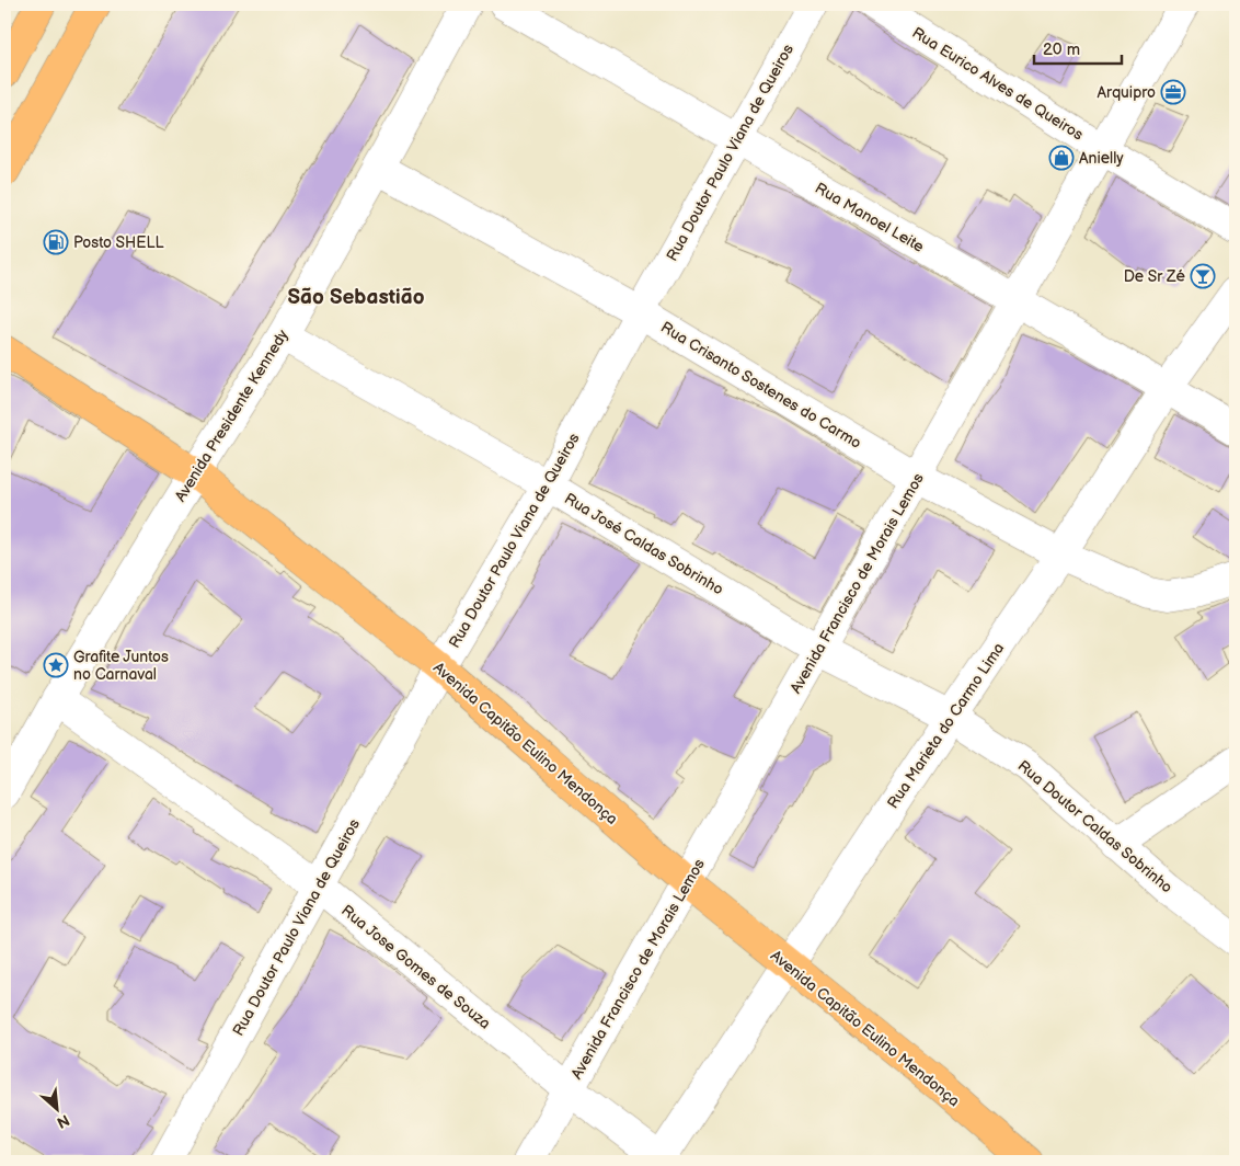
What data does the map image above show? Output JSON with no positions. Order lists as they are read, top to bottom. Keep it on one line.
{"streets":{"main road":["Avenida Capitão Eulino Mendonça"],"street":["Rua Eurico Alves de Queiros","Rua Doutor Paulo Viana de Queiros","Rua Manoel Leite","Rua Crisanto Sostenes do Carmo","Avenida Presidente Kennedy","Rua José Caldas Sobrinho","Avenida Francisco de Morais Lemos","Rua Marieta do Carmo Lima","Rua Doutor Caldas Sobrinho","Rua Jose Gomes de Souza"]},"crossings":[["Rua Eurico Alves de Queiros","Avenida Francisco de Morais Lemos"],["Rua Doutor Paulo Viana de Queiros","Rua Manoel Leite"],["Rua Doutor Paulo Viana de Queiros","Rua Crisanto Sostenes do Carmo"],["Rua Doutor Paulo Viana de Queiros","Rua José Caldas Sobrinho"],["Rua Doutor Paulo Viana de Queiros","Avenida Capitão Eulino Mendonça"],["Rua Doutor Paulo Viana de Queiros","Rua Jose Gomes de Souza"],["Rua Manoel Leite","Avenida Francisco de Morais Lemos"],["Rua Manoel Leite","Rua Marieta do Carmo Lima"],["Rua Crisanto Sostenes do Carmo","Avenida Presidente Kennedy"],["Rua Crisanto Sostenes do Carmo","Avenida Francisco de Morais Lemos"],["Rua Crisanto Sostenes do Carmo","Rua Marieta do Carmo Lima"],["Avenida Presidente Kennedy","Rua José Caldas Sobrinho"],["Avenida Presidente Kennedy","Avenida Capitão Eulino Mendonça"],["Avenida Presidente Kennedy","Rua Jose Gomes de Souza"],["Rua José Caldas Sobrinho","Avenida Francisco de Morais Lemos"],["Rua José Caldas Sobrinho","Rua Marieta do Carmo Lima"],["Rua José Caldas Sobrinho","Rua Doutor Caldas Sobrinho"],["Avenida Francisco de Morais Lemos","Avenida Capitão Eulino Mendonça"],["Avenida Francisco de Morais Lemos","Rua Jose Gomes de Souza"],["Rua Marieta do Carmo Lima","Avenida Capitão Eulino Mendonça"],["Rua Marieta do Carmo Lima","Rua Doutor Caldas Sobrinho"],["Rua Marieta do Carmo Lima","Rua Jose Gomes de Souza"]],"districts":["São Sebastião"],"places":{"office":["Arquipro"],"shop":["Anielly"],"fuel station":["Posto SHELL"],"bar":["De Sr Zé"],"place":["Grafite Juntos no Carnaval"]},"scale_bar":"20 m","north":"bottom right"}
